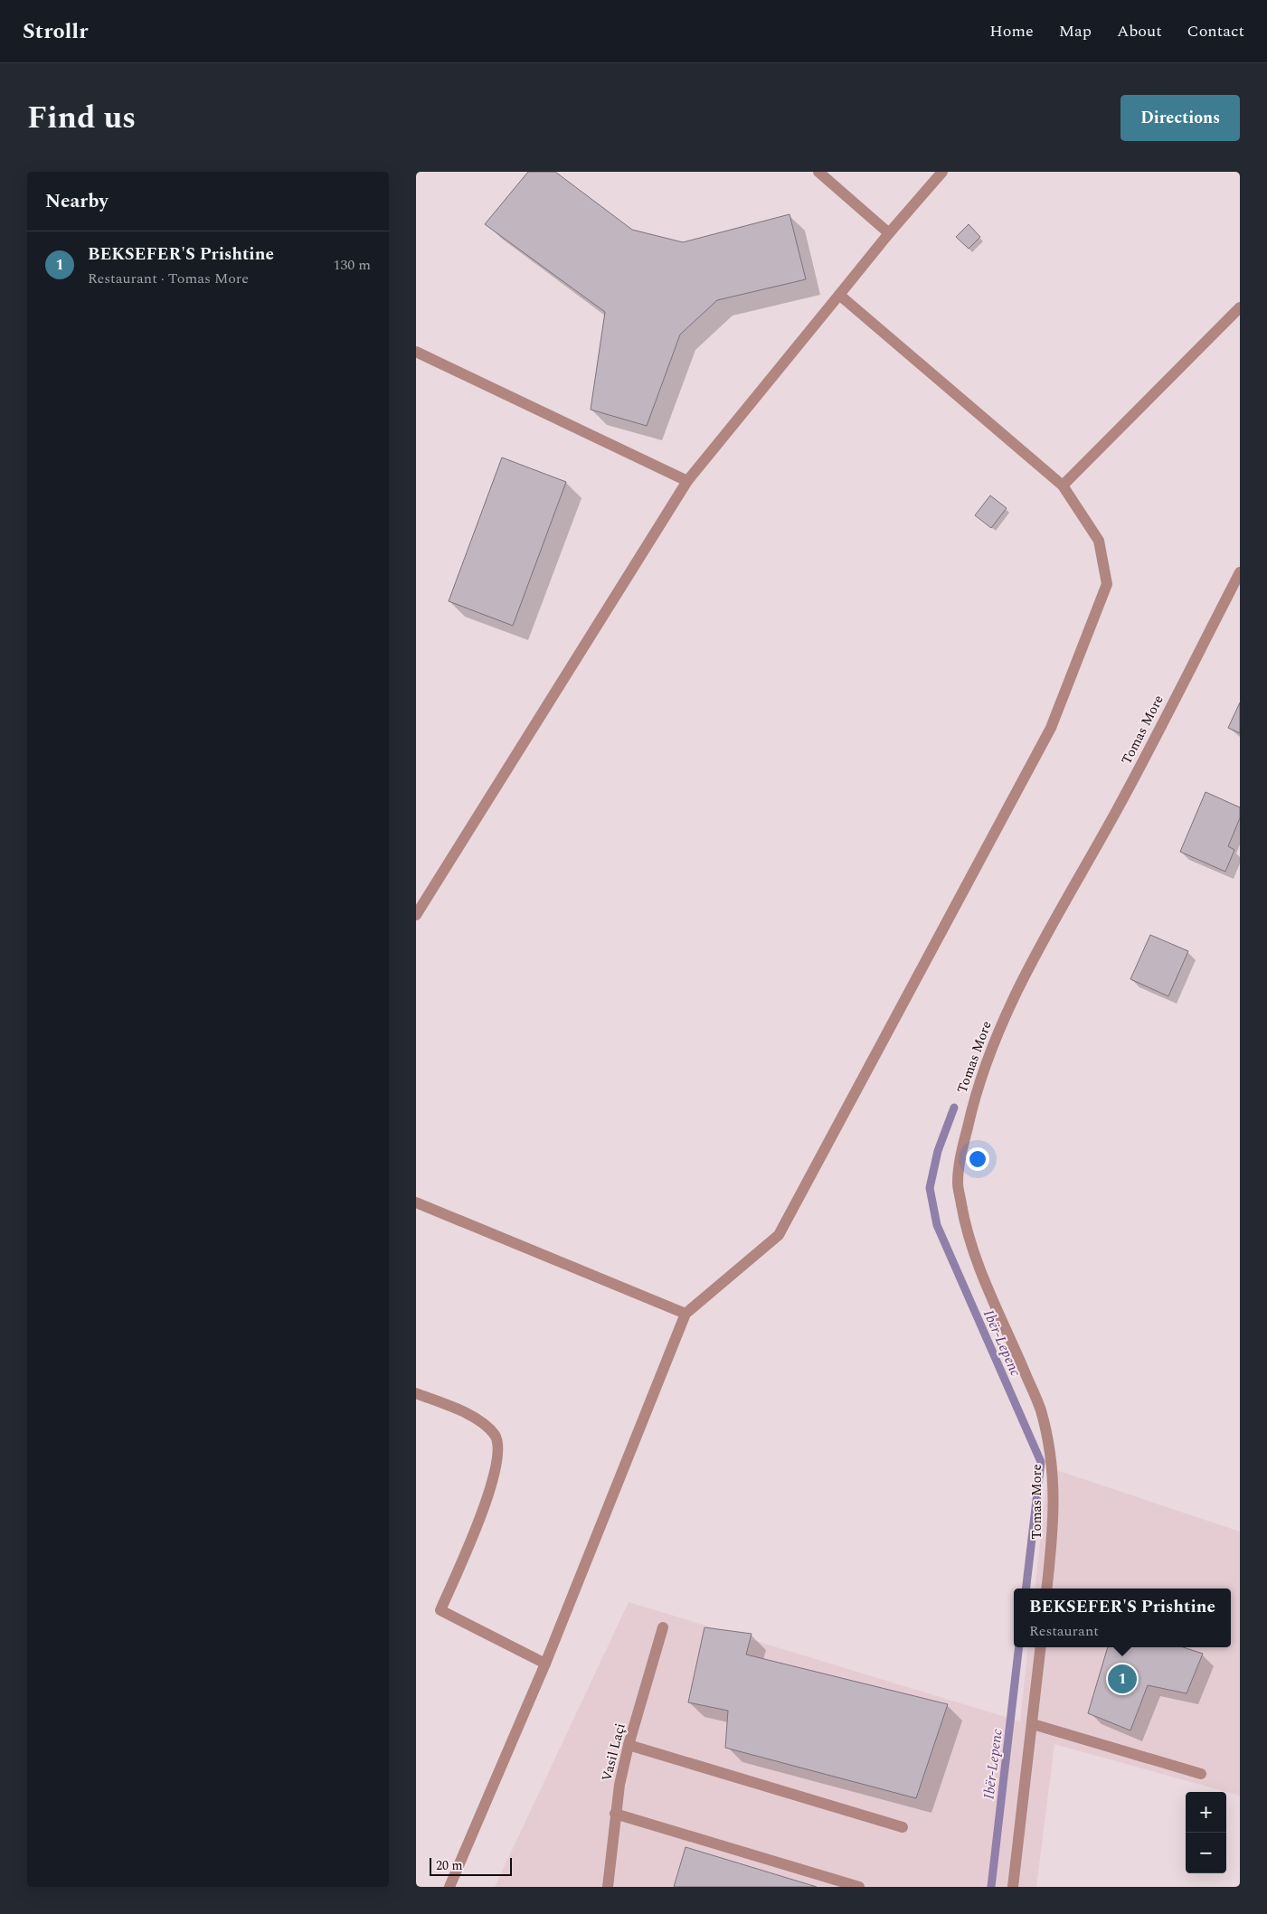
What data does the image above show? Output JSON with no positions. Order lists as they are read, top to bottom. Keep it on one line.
{"streets":{"street":["Tomas More","Vasil Laçi"]},"water":["Ibër-Lepenc"],"scale_bar":"20 m","page":{"header":"Strollr","nav":["Home","Map","About","Contact"],"title":"Find us","buttons":"Directions","heading":"Nearby","list":[{"mark":"1","name":"BEKSEFER'S Prishtine","note":"Restaurant · Tomas More","value":"130 m"}],"popup":["BEKSEFER'S Prishtine","Restaurant"],"pins":"1","map_buttons":["+","−"],"scale":"20 m"}}
